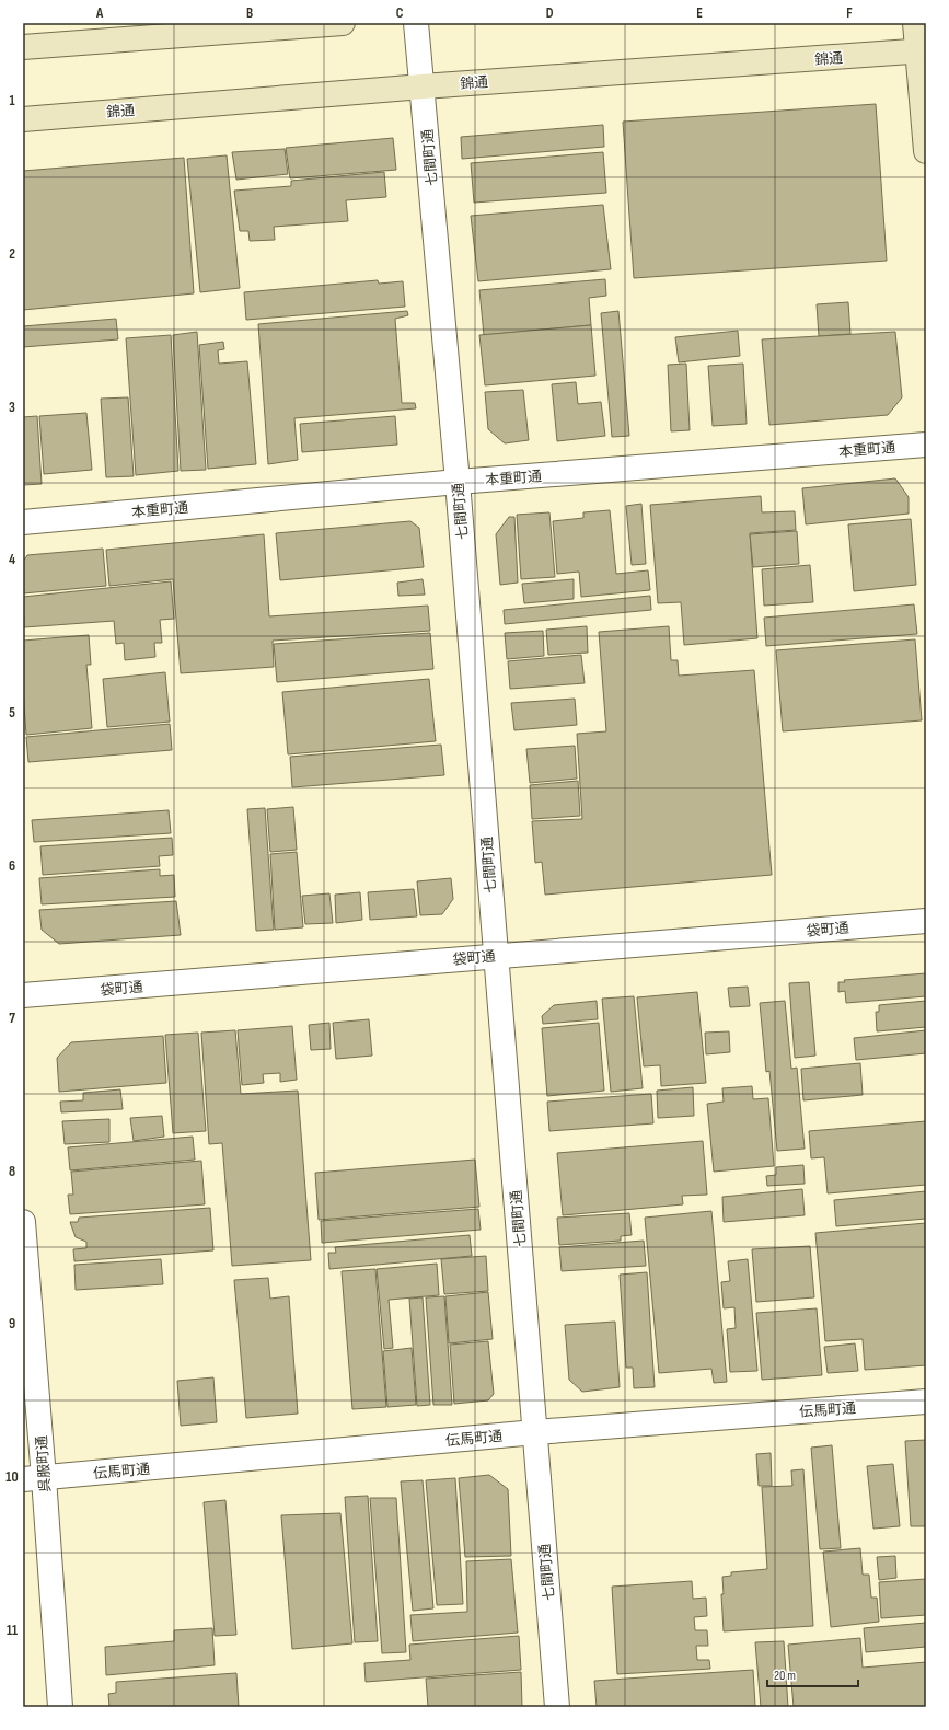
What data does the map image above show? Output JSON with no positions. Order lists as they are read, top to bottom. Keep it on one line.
{"streets":{"street":["錦通","七間町通","本重町通","袋町通","伝馬町通","呉服町通"]},"crossings":[["錦通","七間町通"],["七間町通","本重町通"],["七間町通","袋町通"],["七間町通","伝馬町通"],["伝馬町通","呉服町通"]],"scale_bar":"20 m","grid":{"columns":["A","B","C","D","E","F"],"rows":["1","2","3","4","5","6","7","8","9","10","11"]}}
